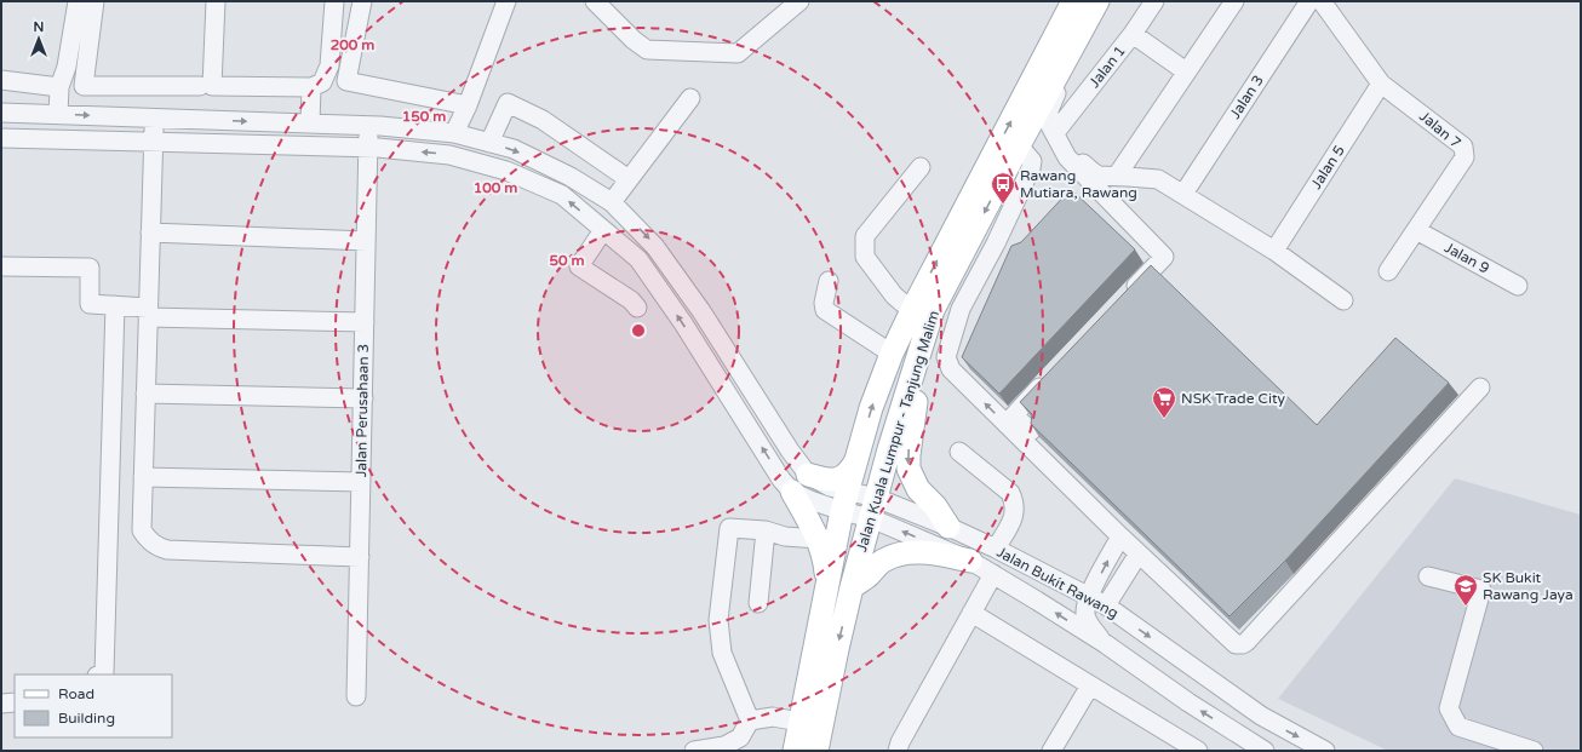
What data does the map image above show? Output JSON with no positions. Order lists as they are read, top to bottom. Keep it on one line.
{"streets":{"main road":["Jalan Kuala Lumpur - Tanjung Malim"],"street":["Jalan 1","Jalan 3","Jalan 7","Jalan 5","Jalan 9","Jalan Perusahaan 3","Jalan Bukit Rawang"]},"crossings":[["Jalan 7","Jalan 5"],["Jalan 7","Jalan 9"],["Jalan Kuala Lumpur - Tanjung Malim","Jalan Bukit Rawang"]],"places":{"bus stop":["Rawang Mutiara, Rawang"],"supermarket":["NSK Trade City"],"school or university":["SK Bukit Rawang Jaya"]},"legend":["Road","Building"],"north":"top","rings":["200 m","150 m","100 m","50 m"]}
